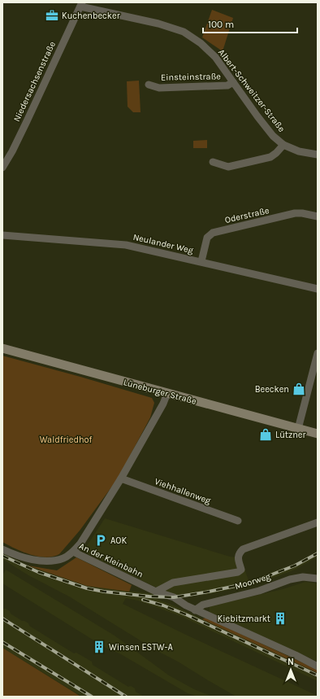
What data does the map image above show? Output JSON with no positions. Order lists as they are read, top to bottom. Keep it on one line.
{"streets":{"main road":["Lüneburger Straße"],"street":["Einsteinstraße","Niedersachsenstraße","Albert-Schweitzer-Straße","Oderstraße","Neulander Weg","Viehhallenweg","An der Kleinbahn","Moorweg"]},"crossings":[["Einsteinstraße","Albert-Schweitzer-Straße"],["Niedersachsenstraße","Albert-Schweitzer-Straße"],["Oderstraße","Neulander Weg"],["An der Kleinbahn","Moorweg"]],"parks":["Waldfriedhof"],"places":{"office":["Kuchenbecker"],"shop":["Beecken","Lützner"],"parking":["AOK"],"building":["Kiebitzmarkt","Winsen ESTW-A"]},"scale_bar":"100 m","north":"top"}
